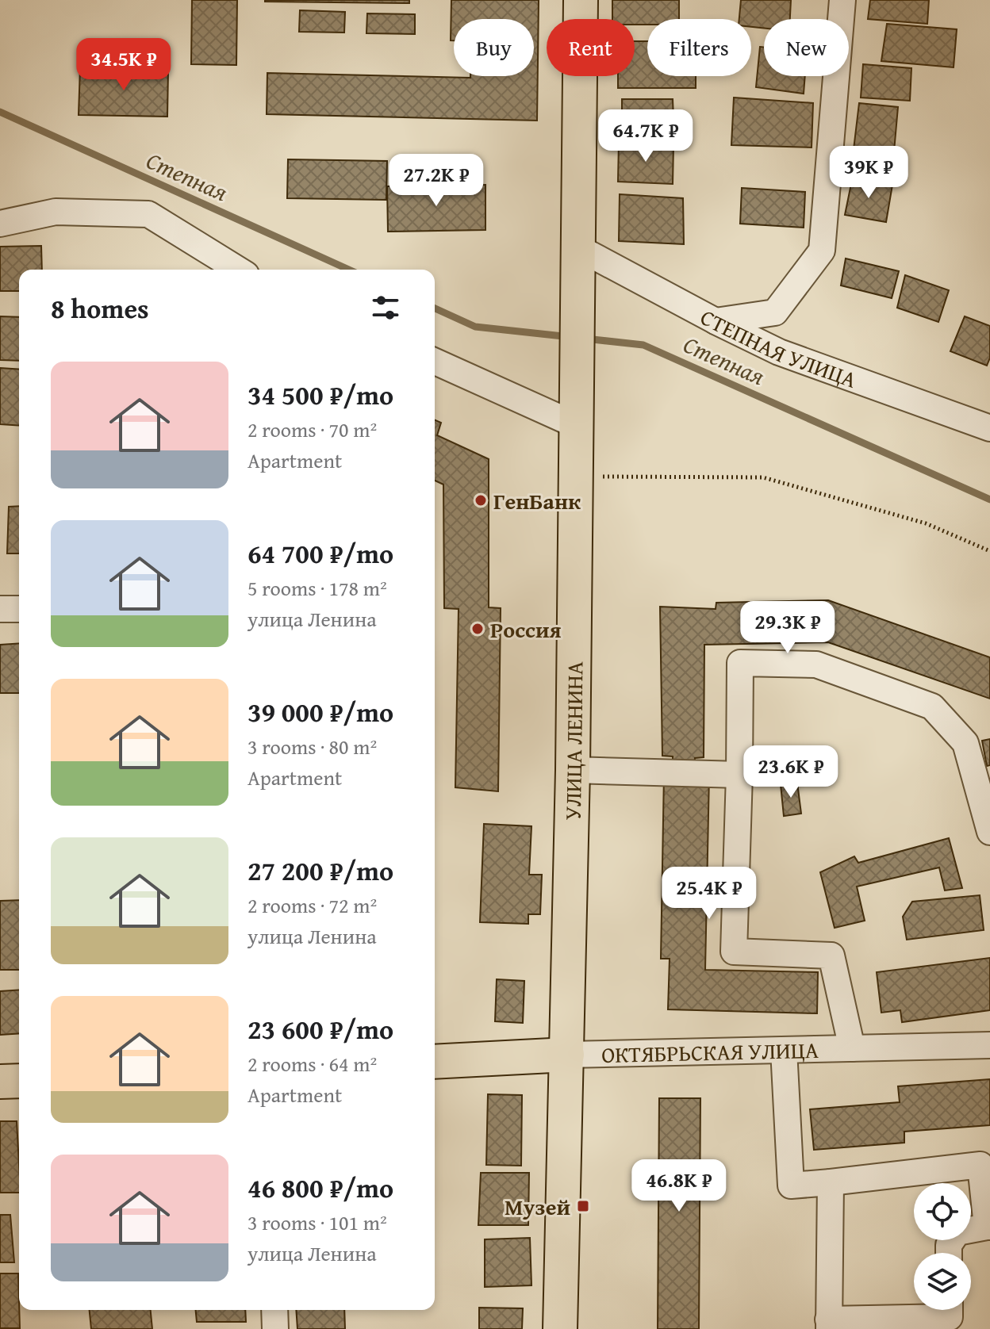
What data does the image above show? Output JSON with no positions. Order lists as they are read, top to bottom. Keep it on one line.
{"streets":{"main road":["УЛИЦА ЛЕНИНА","ОКТЯБРЬСКАЯ УЛИЦА"],"street":["СТЕПНАЯ УЛИЦА"]},"crossings":[["СТЕПНАЯ УЛИЦА","УЛИЦА ЛЕНИНА"],["УЛИЦА ЛЕНИНА","ОКТЯБРЬСКАЯ УЛИЦА"]],"water":["Степная"],"places":{"other":["ГенБанк","Россия"],"transit":["Музей"]},"page":{"chip":["Buy","Rent","Filters","New"],"price":["34.5K ₽","64.7K ₽","39K ₽","27.2K ₽","29.3K ₽","23.6K ₽","25.4K ₽","46.8K ₽"],"heading":"8 homes","list":[{"name":"34 500 ₽/mo","note":"2 rooms · 70 m² · Apartment"},{"name":"64 700 ₽/mo","note":"5 rooms · 178 m² · улица Ленина"},{"name":"39 000 ₽/mo","note":"3 rooms · 80 m² · Apartment"},{"name":"27 200 ₽/mo","note":"2 rooms · 72 m² · улица Ленина"},{"name":"23 600 ₽/mo","note":"2 rooms · 64 m² · Apartment"},{"name":"46 800 ₽/mo","note":"3 rooms · 101 m² · улица Ленина"}]}}
